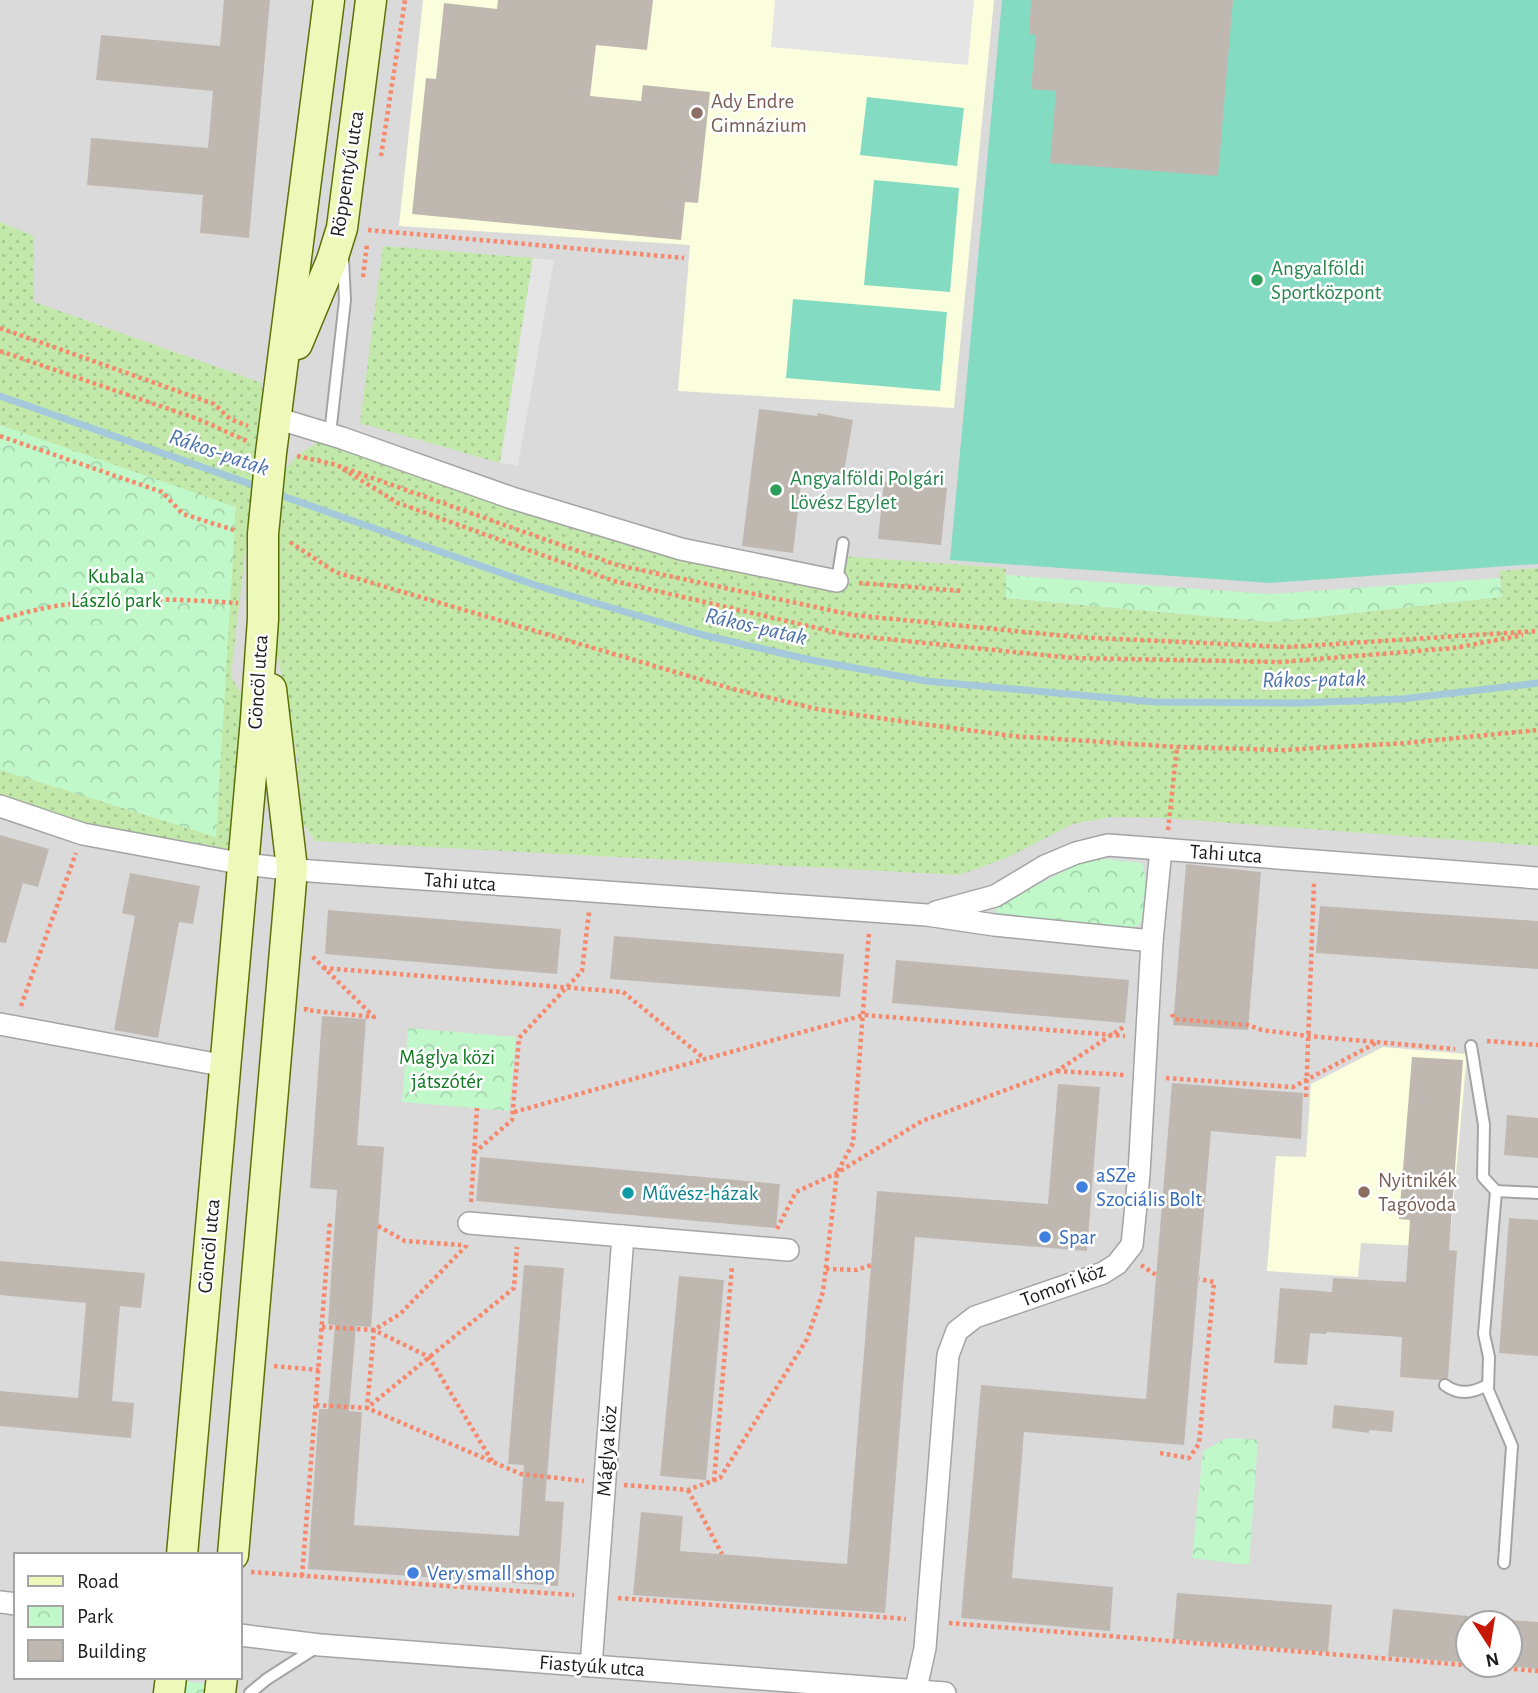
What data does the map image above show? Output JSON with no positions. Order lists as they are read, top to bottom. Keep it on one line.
{"streets":{"street":["Röppentyű utca","Göncöl utca","Tahi utca","Tomori köz","Máglya köz","Fiastyúk utca"]},"crossings":[["Röppentyű utca","Göncöl utca"],["Göncöl utca","Tahi utca"],["Tahi utca","Tomori köz"],["Tomori köz","Fiastyúk utca"],["Máglya köz","Fiastyúk utca"]],"water":["Rákos-patak"],"parks":["Kubala László park","Máglya közi játszótér"],"places":["Ady Endre Gimnázium","Angyalföldi Sportközpont","Angyalföldi Polgári Lövész Egylet","aSZe Szociális Bolt","Nyitnikék Tagóvoda","Művész-házak","Spar","Very small shop"],"legend":["Road","Park","Building"],"north":"bottom"}
